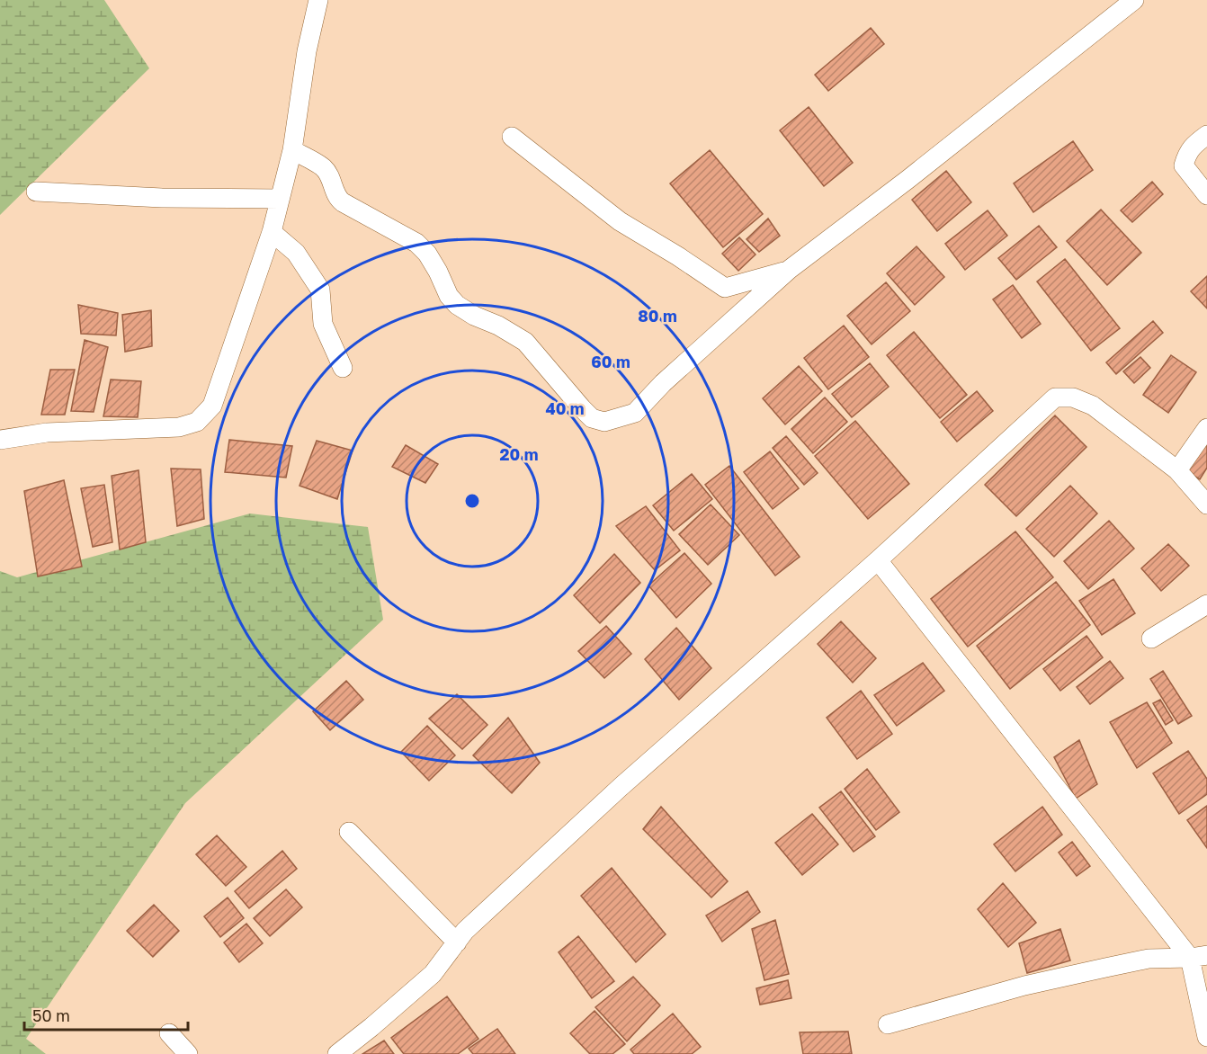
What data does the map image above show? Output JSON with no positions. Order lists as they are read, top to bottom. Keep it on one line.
{"scale_bar":"50 m","rings":["80 m","60 m","40 m","20 m"]}
